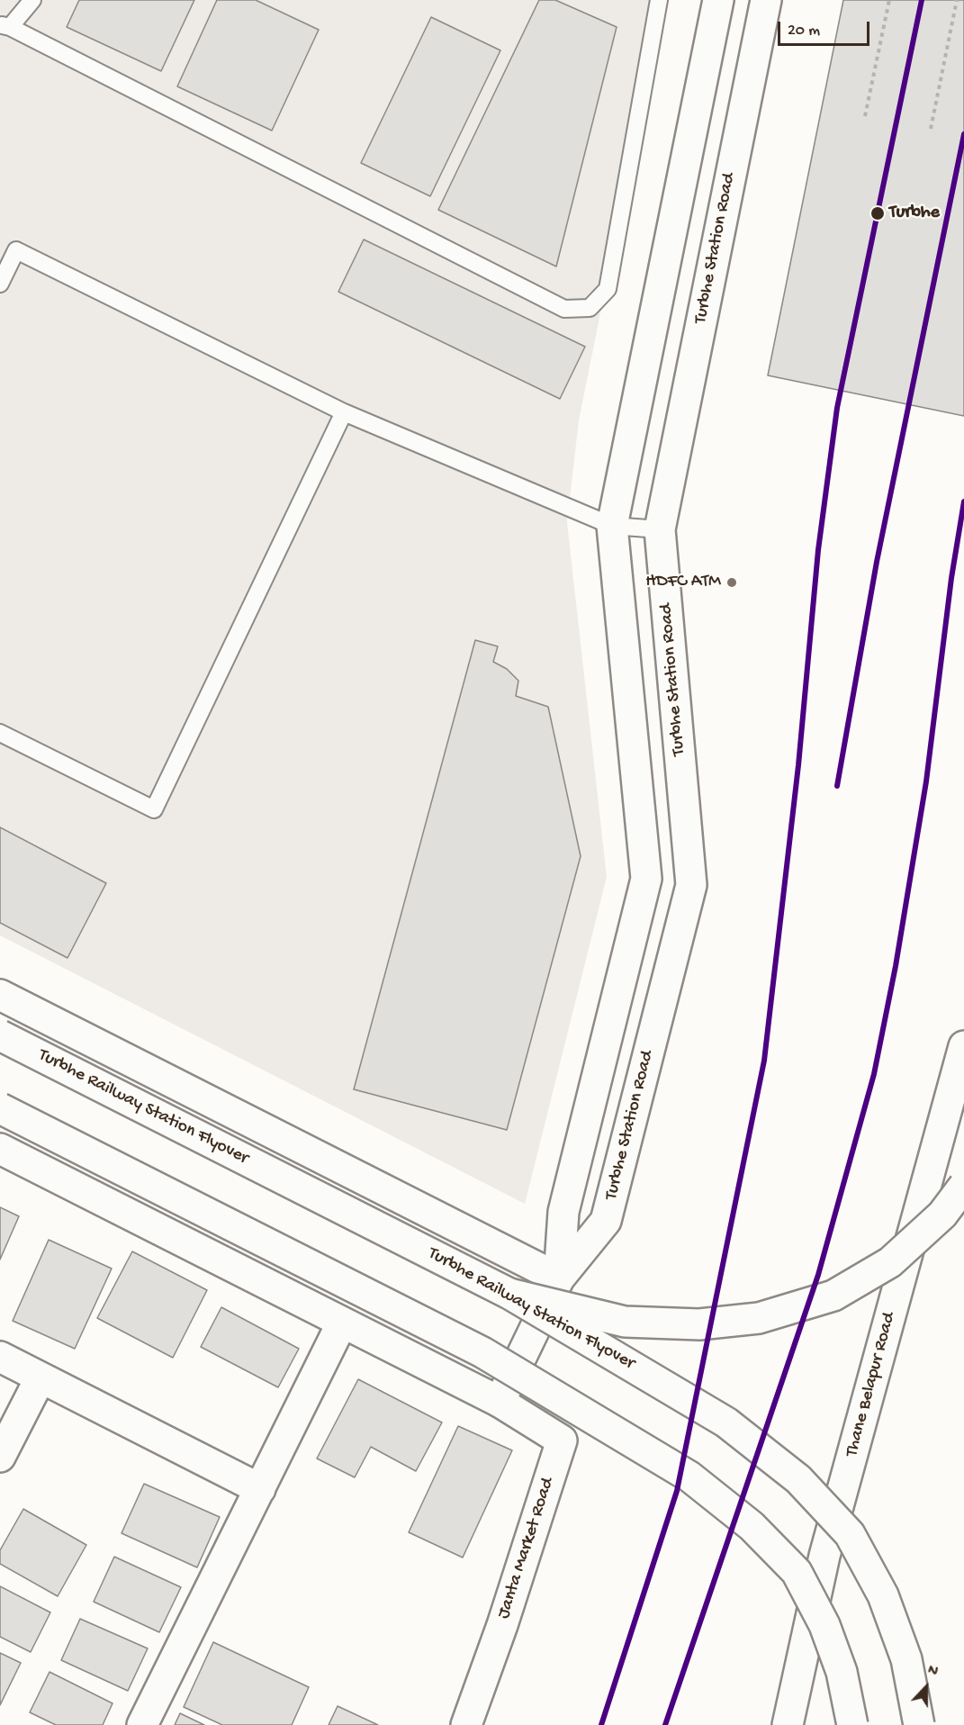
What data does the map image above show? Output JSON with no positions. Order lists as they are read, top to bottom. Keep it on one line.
{"streets":{"main road":["Turbhe Station Road","Turbhe Railway Station Flyover","Thane Belapur Road","Janta Market Road"]},"crossings":[["Turbhe Station Road","Janta Market Road"]],"places":["Turbhe","HDFC ATM"],"scale_bar":"20 m","north":"top"}
